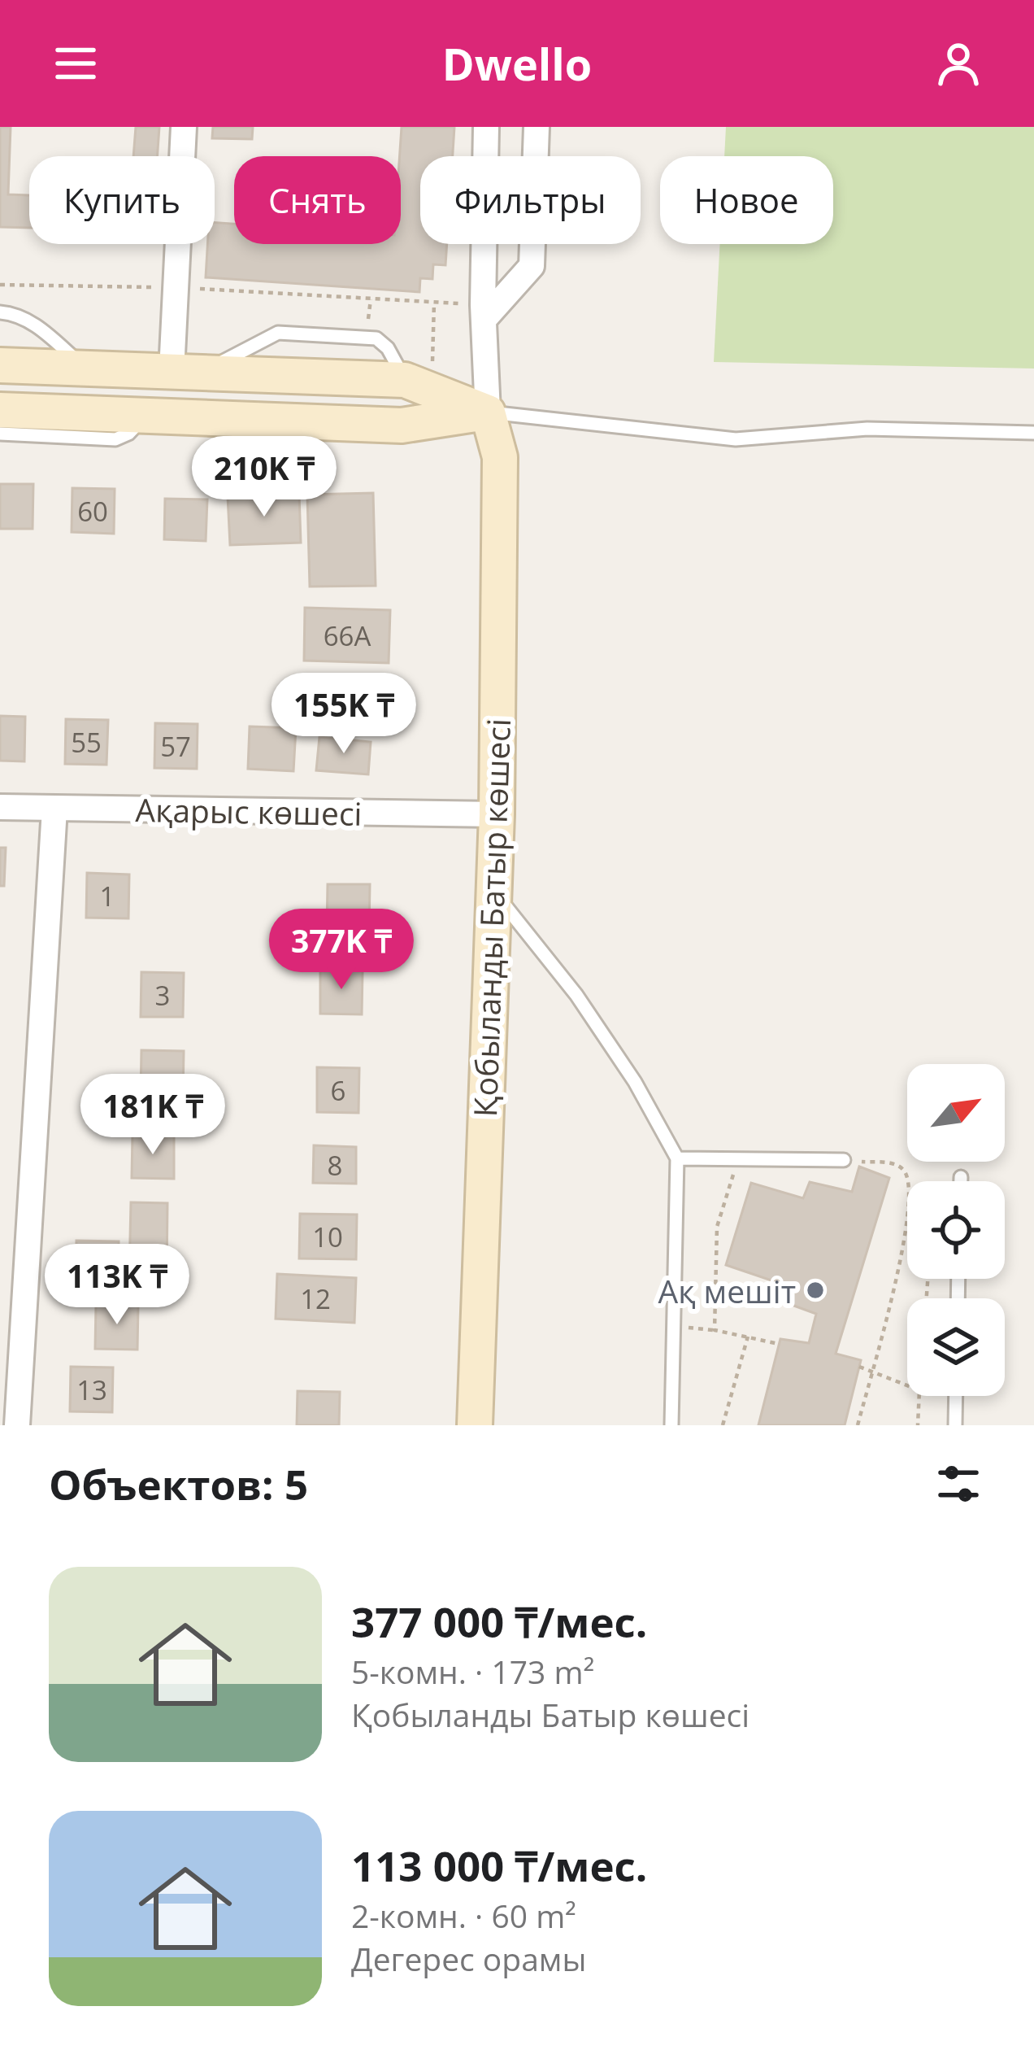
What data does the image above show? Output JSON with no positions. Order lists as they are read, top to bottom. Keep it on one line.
{"streets":{"street":["Ақарыс көшесі","Қобыланды Батыр көшесі"]},"crossings":[["Ақарыс көшесі","Қобыланды Батыр көшесі"]],"places":["Ақ мешіт"],"house_numbers":["60","66А","55","57","1","3","6","8","10","12","13"],"north":"top right","page":{"header":"Dwello","chip":["Купить","Снять","Фильтры","Новое"],"price":["210K ₸","155K ₸","377K ₸","181K ₸","113K ₸"],"heading":"Объектов: 5","list":[{"name":"377 000 ₸/мес.","note":"5-комн. · 173 m² · Қобыланды Батыр көшесі"},{"name":"113 000 ₸/мес.","note":"2-комн. · 60 m² · Дегерес орамы"}]}}
